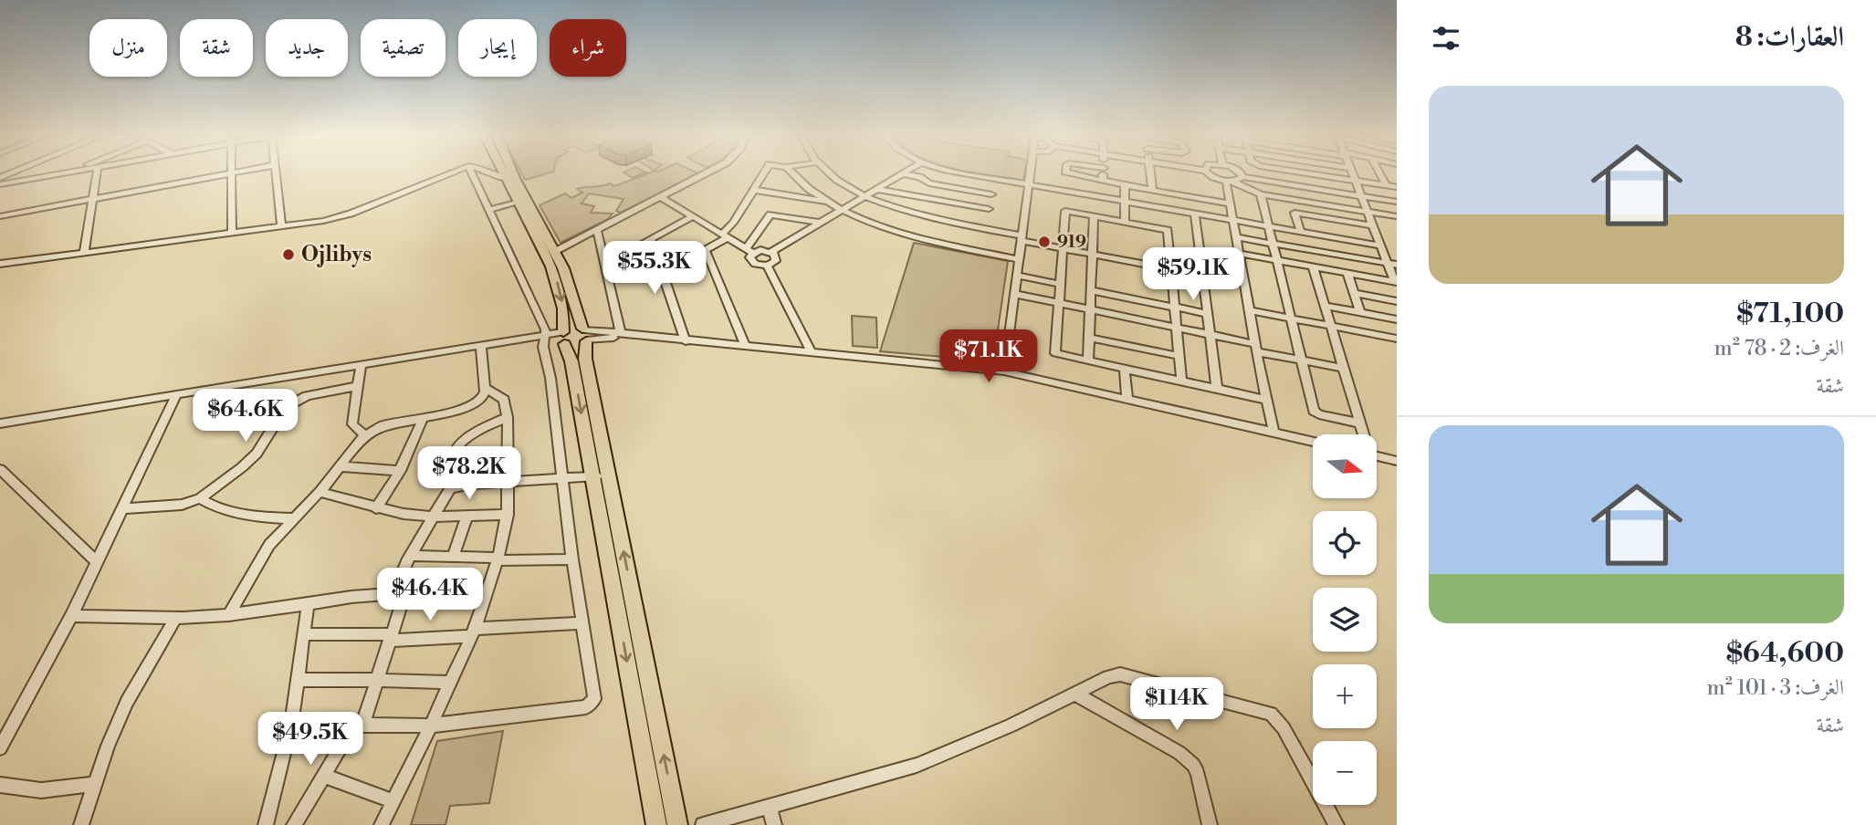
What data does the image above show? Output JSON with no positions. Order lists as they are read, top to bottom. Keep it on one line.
{"places":["919","Ojlibys"],"north":"right","page":{"heading":"العقارات: 8","chip":["شراء","إيجار","تصفية","جديد","شقة","منزل"],"list":[{"name":"$71,100","note":"الغرف: 2 · 78 m² · شقة"},{"name":"$64,600","note":"الغرف: 3 · 101 m² · شقة"}],"price":["$55.3K","$59.1K","$71.1K","$64.6K","$78.2K","$46.4K","$114K","$49.5K"],"map_buttons":["+","−"]}}
